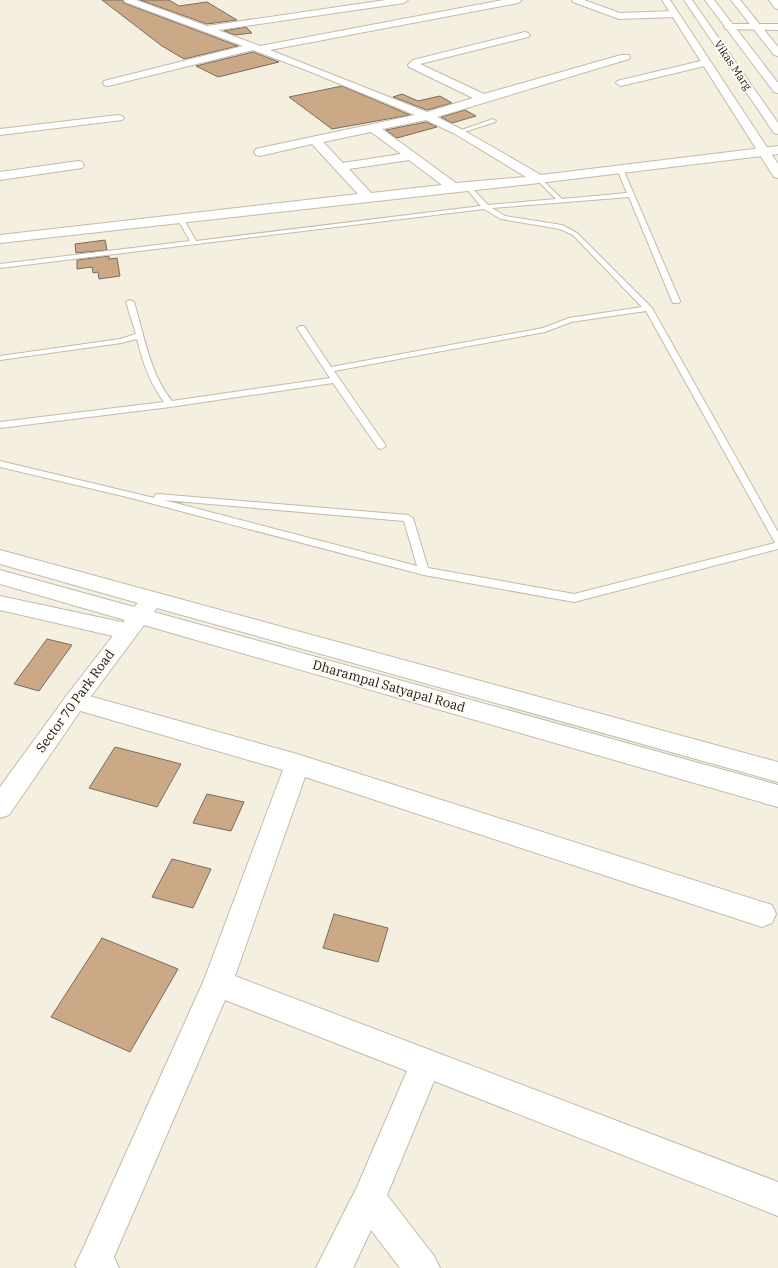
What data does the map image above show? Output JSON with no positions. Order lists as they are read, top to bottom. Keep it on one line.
{"streets":{"street":["Vikas Marg","Dharampal Satyapal Road","Sector 70 Park Road"]},"crossings":[["Dharampal Satyapal Road","Sector 70 Park Road"]]}
